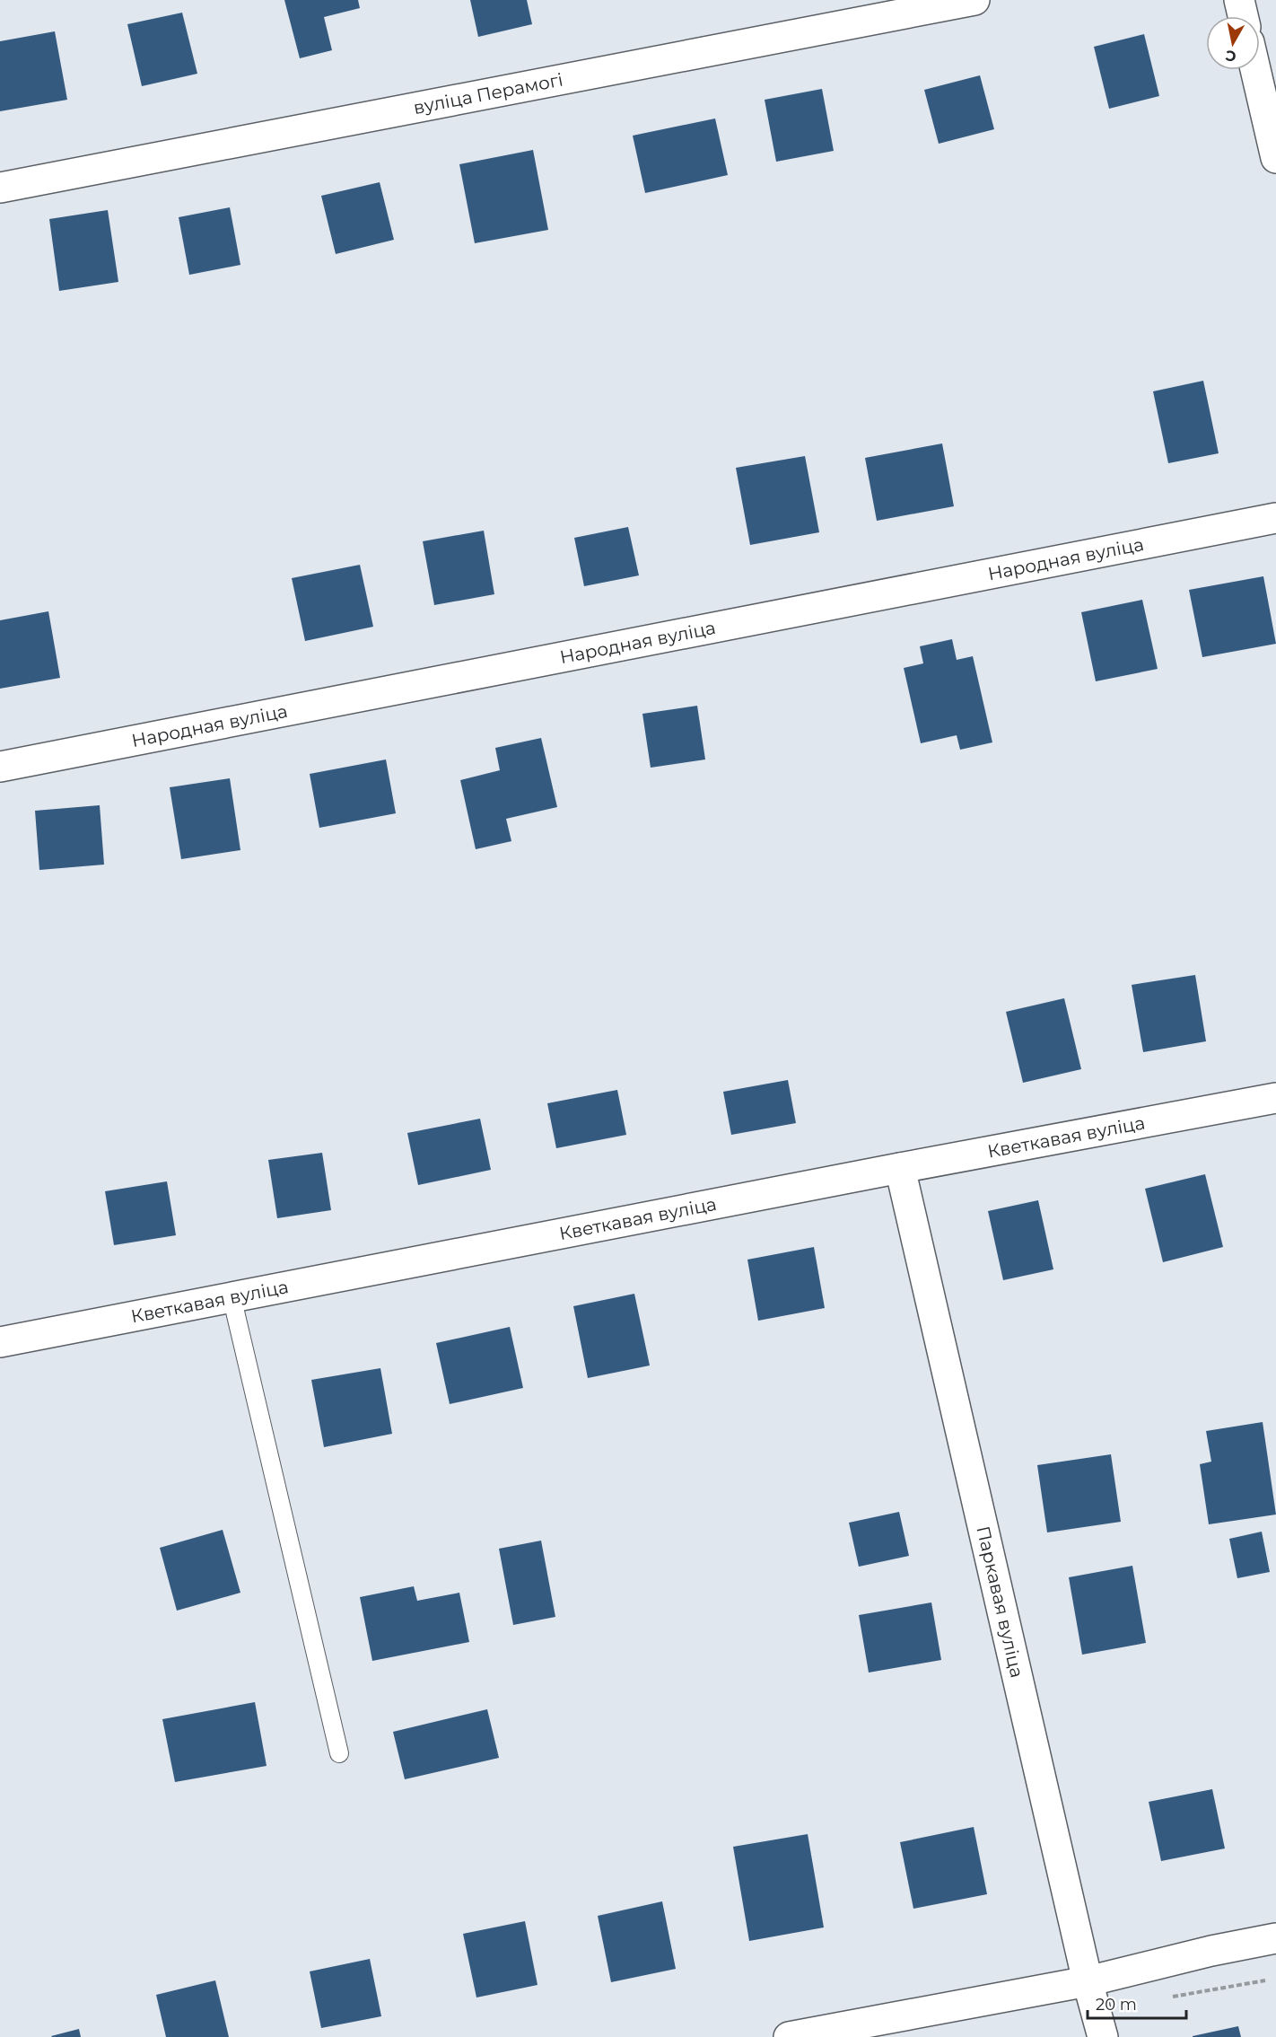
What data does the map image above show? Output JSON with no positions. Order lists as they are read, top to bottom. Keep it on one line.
{"streets":{"street":["вуліца Перамогі","Народная вуліца","Кветкавая вуліца","Паркавая вуліца"]},"crossings":[["Кветкавая вуліца","Паркавая вуліца"]],"scale_bar":"20 m","north":"bottom"}
